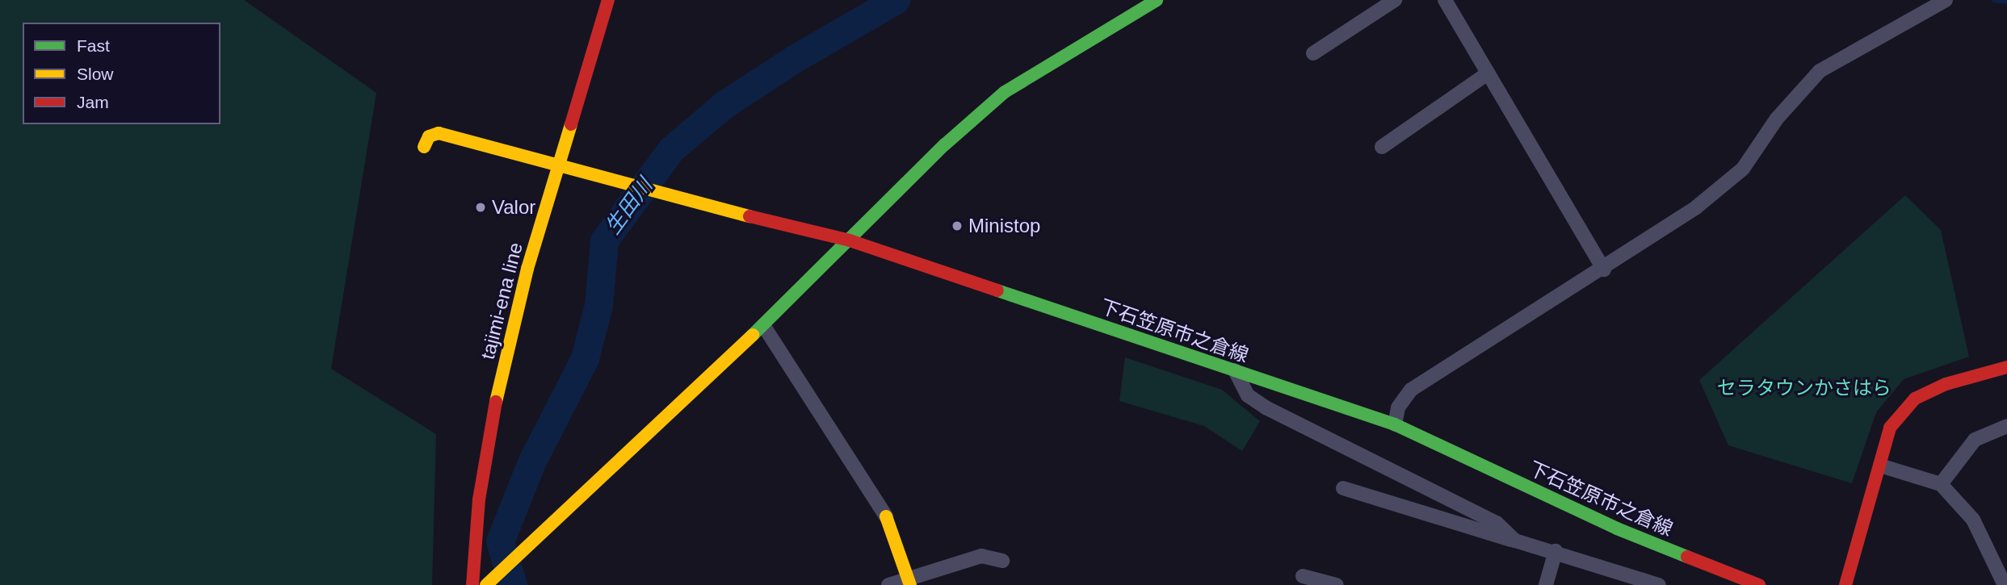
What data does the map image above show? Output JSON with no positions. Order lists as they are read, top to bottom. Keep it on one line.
{"streets":{"main road":["tajimi-ena line","下石笠原市之倉線"]},"crossings":[["tajimi-ena line","下石笠原市之倉線"]],"water":["生田川"],"parks":["セラタウンかさはら"],"places":["Valor","Ministop"],"legend":["Fast","Slow","Jam"]}
